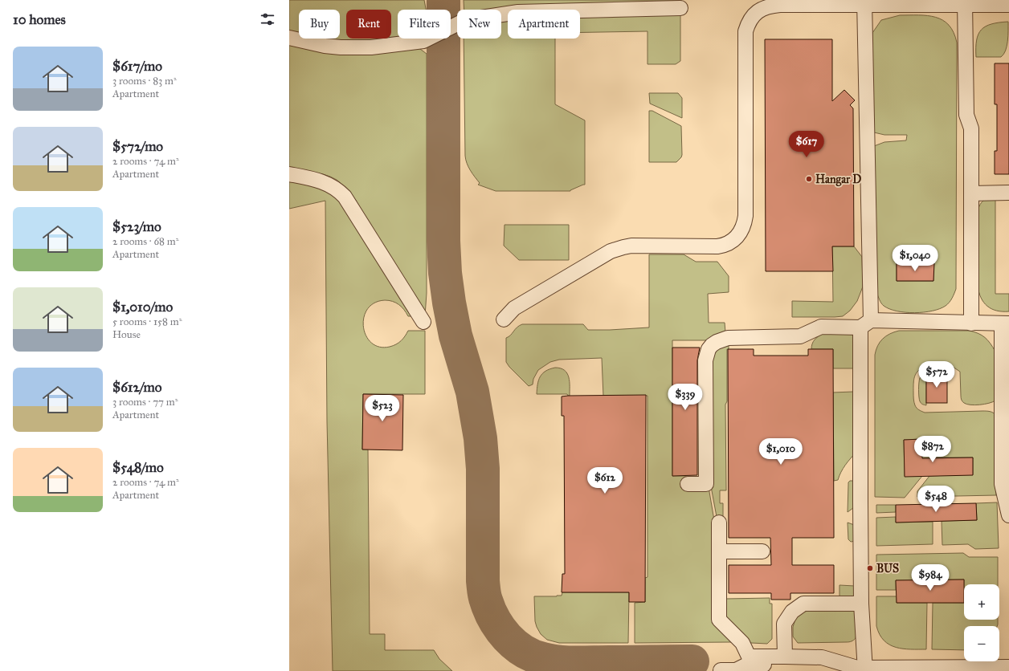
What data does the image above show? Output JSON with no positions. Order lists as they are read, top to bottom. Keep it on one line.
{"places":["Hangar D","BUS"],"page":{"heading":"10 homes","chip":["Buy","Rent","Filters","New","Apartment"],"list":[{"name":"$617/mo","note":"3 rooms · 83 m² · Apartment"},{"name":"$572/mo","note":"2 rooms · 74 m² · Apartment"},{"name":"$523/mo","note":"2 rooms · 68 m² · Apartment"},{"name":"$1,010/mo","note":"5 rooms · 158 m² · House"},{"name":"$612/mo","note":"3 rooms · 77 m² · Apartment"},{"name":"$548/mo","note":"2 rooms · 74 m² · Apartment"}],"price":["$617","$1,040","$572","$339","$523","$872","$1,010","$612","$548","$984"],"map_buttons":["+","−"]}}
